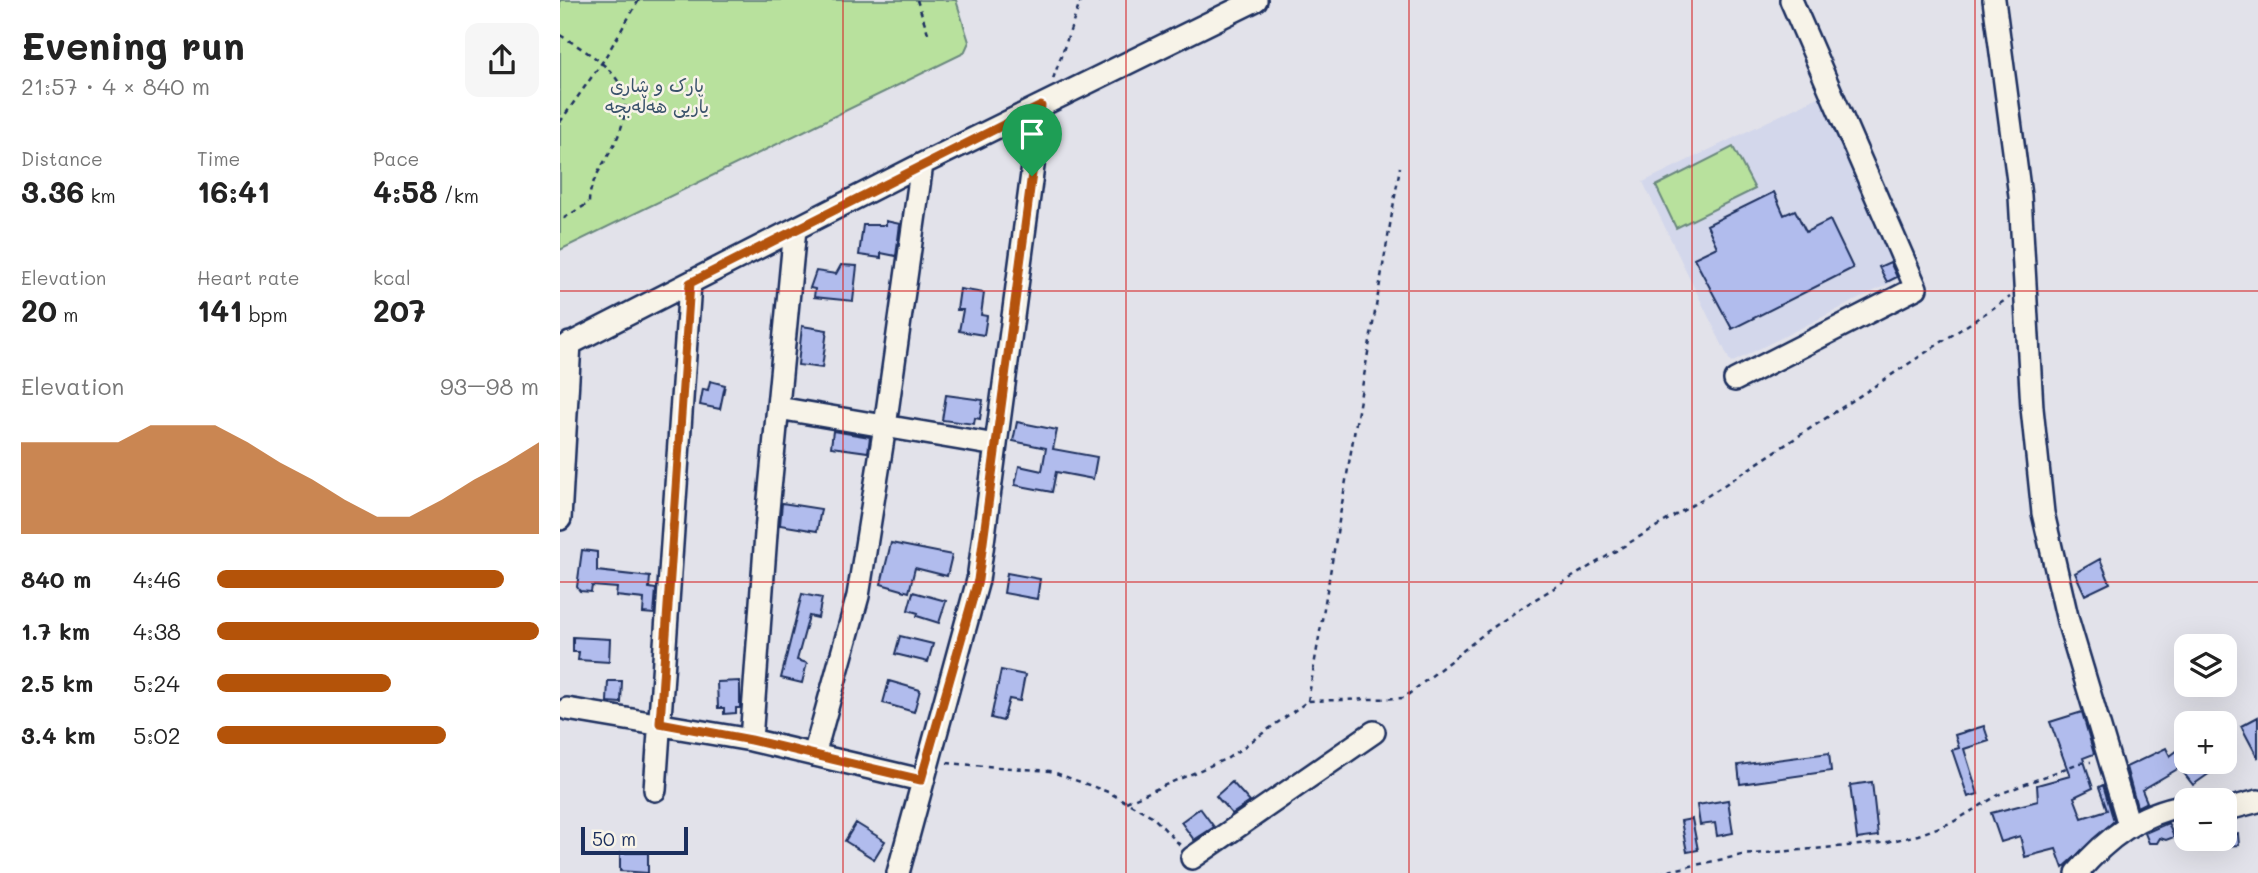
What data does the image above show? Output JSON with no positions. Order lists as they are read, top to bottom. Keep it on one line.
{"parks":["پارک و شاری یاریی ھەڵەبجە"],"scale_bar":"50 m","page":{"heading":["Evening run","21:57 · 4 × 840 m"],"stats":[["Distance","3.36 km"],["Time","16:41"],["Pace","4:58 /km"],["Elevation","20 m"],["Heart rate","141 bpm"],["kcal","207"]],"chart":["Elevation","93–98 m"],"list":[{"name":"840 m","note":"4:46"},{"name":"1.7 km","note":"4:38"},{"name":"2.5 km","note":"5:24"},{"name":"3.4 km","note":"5:02"}],"map_buttons":["+","−"],"scale":"50 m"}}
